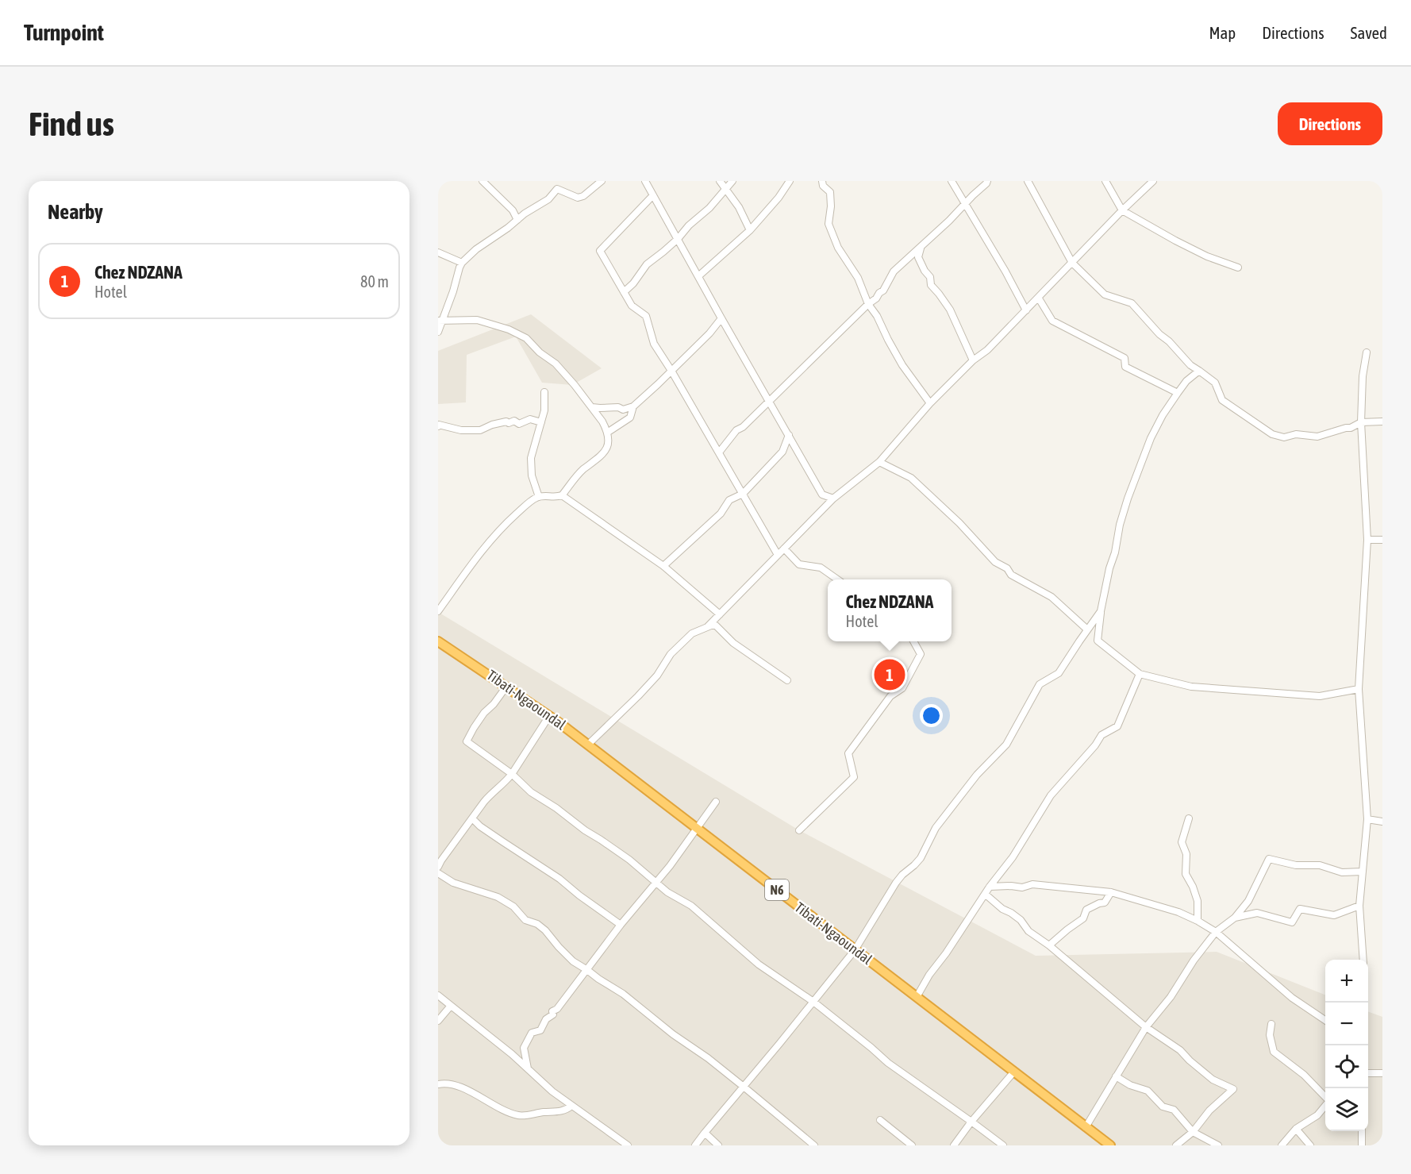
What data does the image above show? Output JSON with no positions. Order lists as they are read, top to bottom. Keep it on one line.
{"streets":{"highway":["Tibati-Ngaoundal","N6"]},"page":{"header":"Turnpoint","nav":["Map","Directions","Saved"],"buttons":"Directions","title":"Find us","heading":"Nearby","list":[{"mark":"1","name":"Chez NDZANA","note":"Hotel","value":"80 m"}],"popup":["Chez NDZANA","Hotel"],"pins":"1","map_buttons":["+","−"]}}
